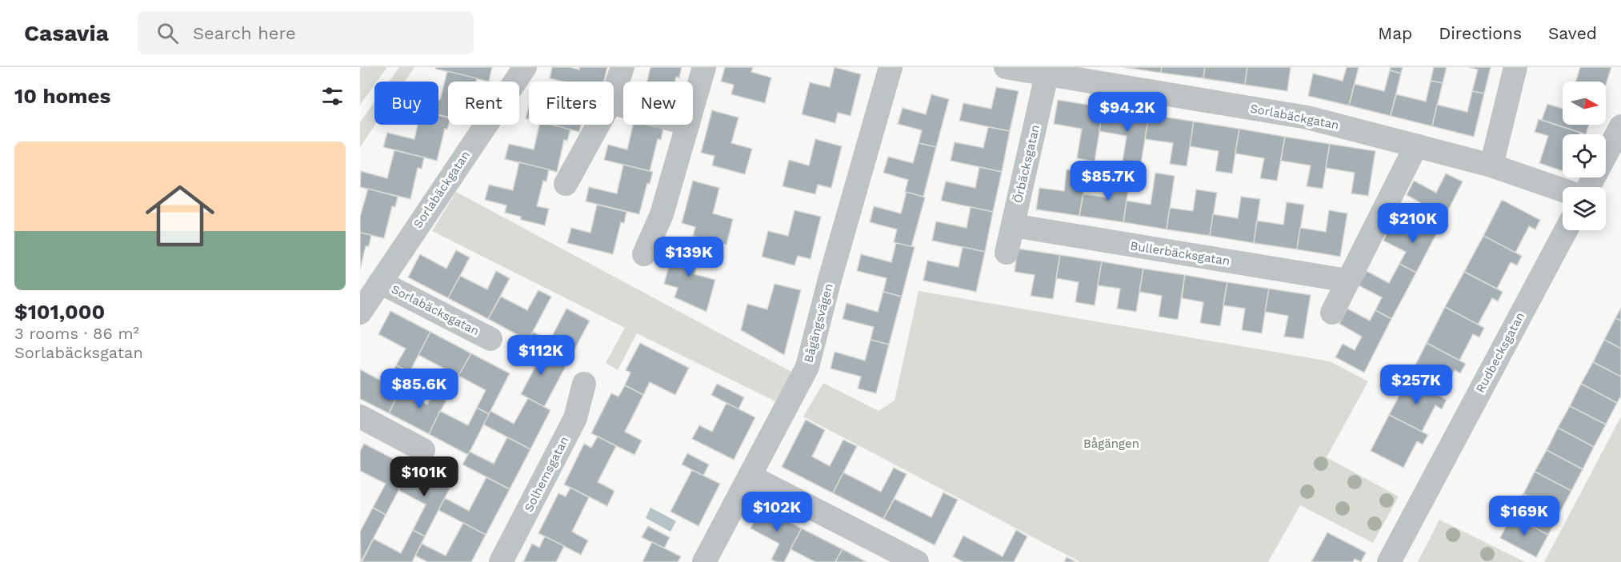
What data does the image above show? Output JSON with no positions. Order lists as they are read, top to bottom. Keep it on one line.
{"streets":{"street":["Sorlabäckgatan","Örbäcksgatan","Bullerbäcksgatan","Sorlabäcksgatan","Bågängsvägen","Rudbecksgatan","Solhemsgatan"]},"crossings":[["Sorlabäckgatan","Örbäcksgatan"],["Sorlabäckgatan","Sorlabäcksgatan"],["Örbäcksgatan","Bullerbäcksgatan"]],"parks":["Bågängen"],"north":"right","page":{"header":"Casavia","search":"Search here","nav":["Map","Directions","Saved"],"heading":"10 homes","chip":["Buy","Rent","Filters","New"],"price":["$94.2K","$85.7K","$210K","$139K","$112K","$257K","$85.6K","$101K","$102K","$169K"],"list":[{"name":"$101,000","note":"3 rooms · 86 m² · Sorlabäcksgatan"}]}}
